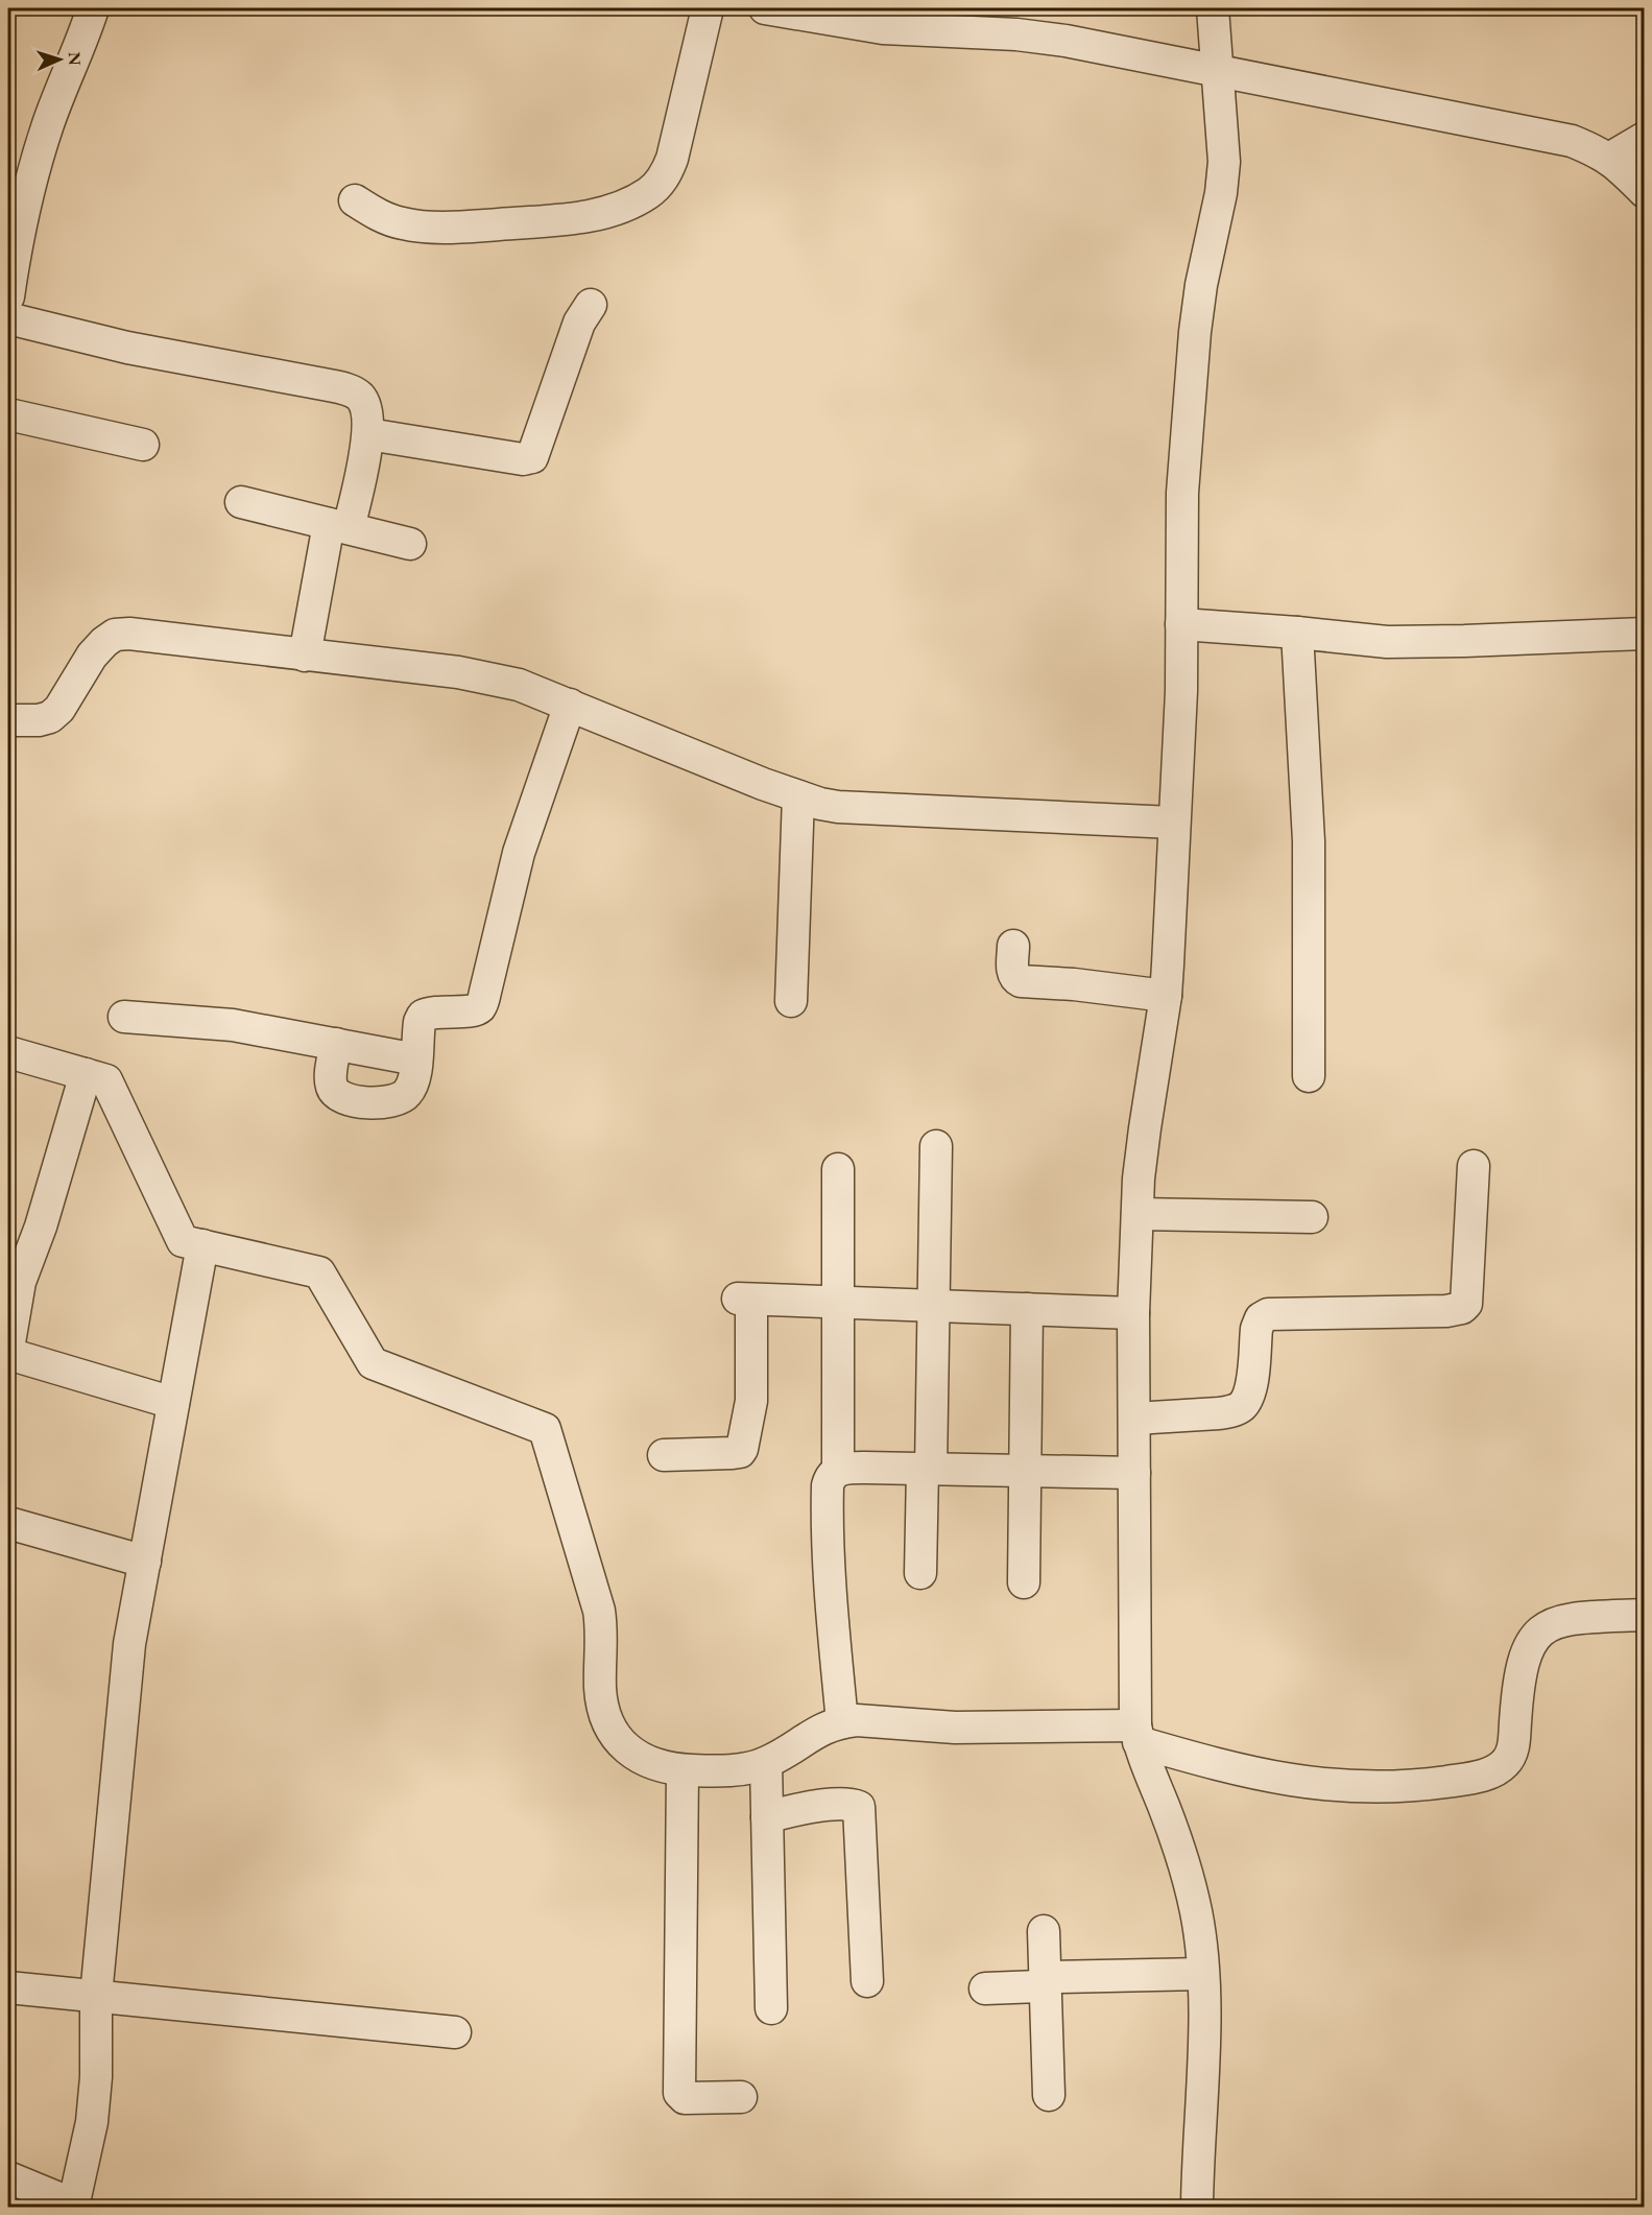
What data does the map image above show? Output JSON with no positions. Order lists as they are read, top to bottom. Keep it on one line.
{"north":"right"}
